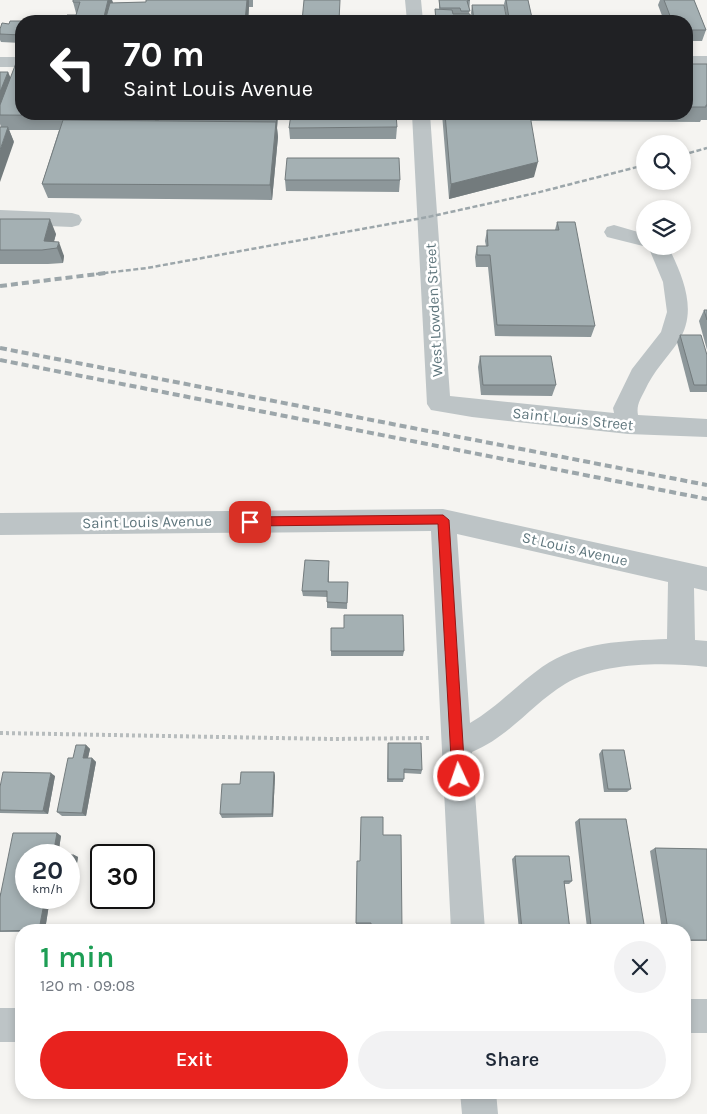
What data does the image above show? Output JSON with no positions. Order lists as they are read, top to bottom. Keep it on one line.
{"streets":{"street":["West Lowden Street","Saint Louis Street","Saint Louis Avenue","St Louis Avenue"]},"crossings":[["West Lowden Street","Saint Louis Street"],["Saint Louis Avenue","St Louis Avenue"]],"page":{"turn":["70 m","Saint Louis Avenue"],"speed":"20 km/h","limit":"30","heading":["1 min","120 m · 09:08"],"buttons":["Exit","Share"]}}
